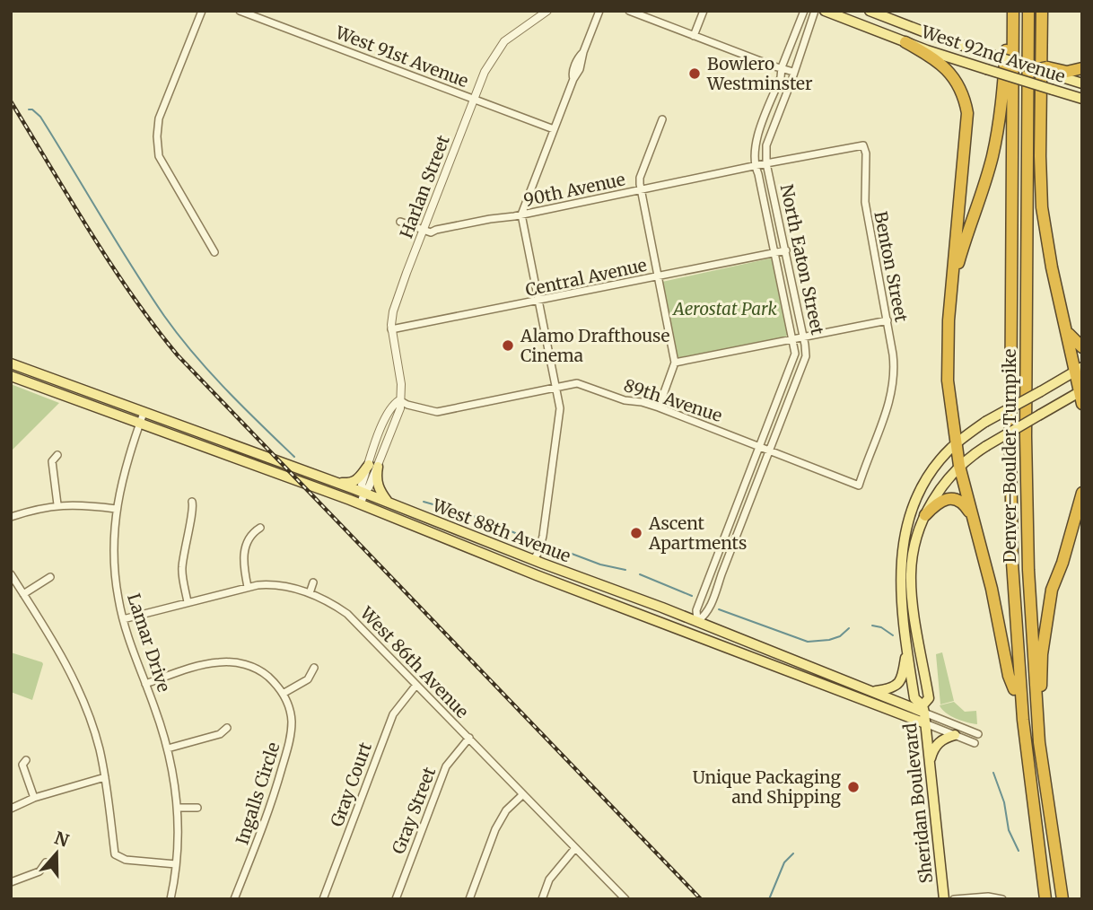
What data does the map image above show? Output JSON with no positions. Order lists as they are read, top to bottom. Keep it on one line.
{"streets":{"highway":["Denver–Boulder Turnpike"],"main road":["West 92nd Avenue","West 88th Avenue","Sheridan Boulevard"],"street":["West 91st Avenue","Harlan Street","90th Avenue","North Eaton Street","Benton Street","Central Avenue","89th Avenue","Lamar Drive","West 86th Avenue","Gray Court","Ingalls Circle","Gray Street"]},"crossings":[["West 91st Avenue","Harlan Street"],["Harlan Street","90th Avenue"],["Harlan Street","Central Avenue"],["Harlan Street","89th Avenue"],["Harlan Street","West 88th Avenue"],["90th Avenue","North Eaton Street"],["90th Avenue","Benton Street"],["North Eaton Street","Benton Street"],["North Eaton Street","Central Avenue"],["North Eaton Street","89th Avenue"],["North Eaton Street","West 88th Avenue"],["Benton Street","89th Avenue"],["West 88th Avenue","Lamar Drive"],["West 88th Avenue","Sheridan Boulevard"],["Lamar Drive","West 86th Avenue"],["Lamar Drive","Ingalls Circle"],["West 86th Avenue","Gray Court"],["West 86th Avenue","Gray Street"]],"parks":["Aerostat Park"],"places":["Bowlero Westminster","Alamo Drafthouse Cinema","Ascent Apartments","Unique Packaging and Shipping"],"north":"top"}
